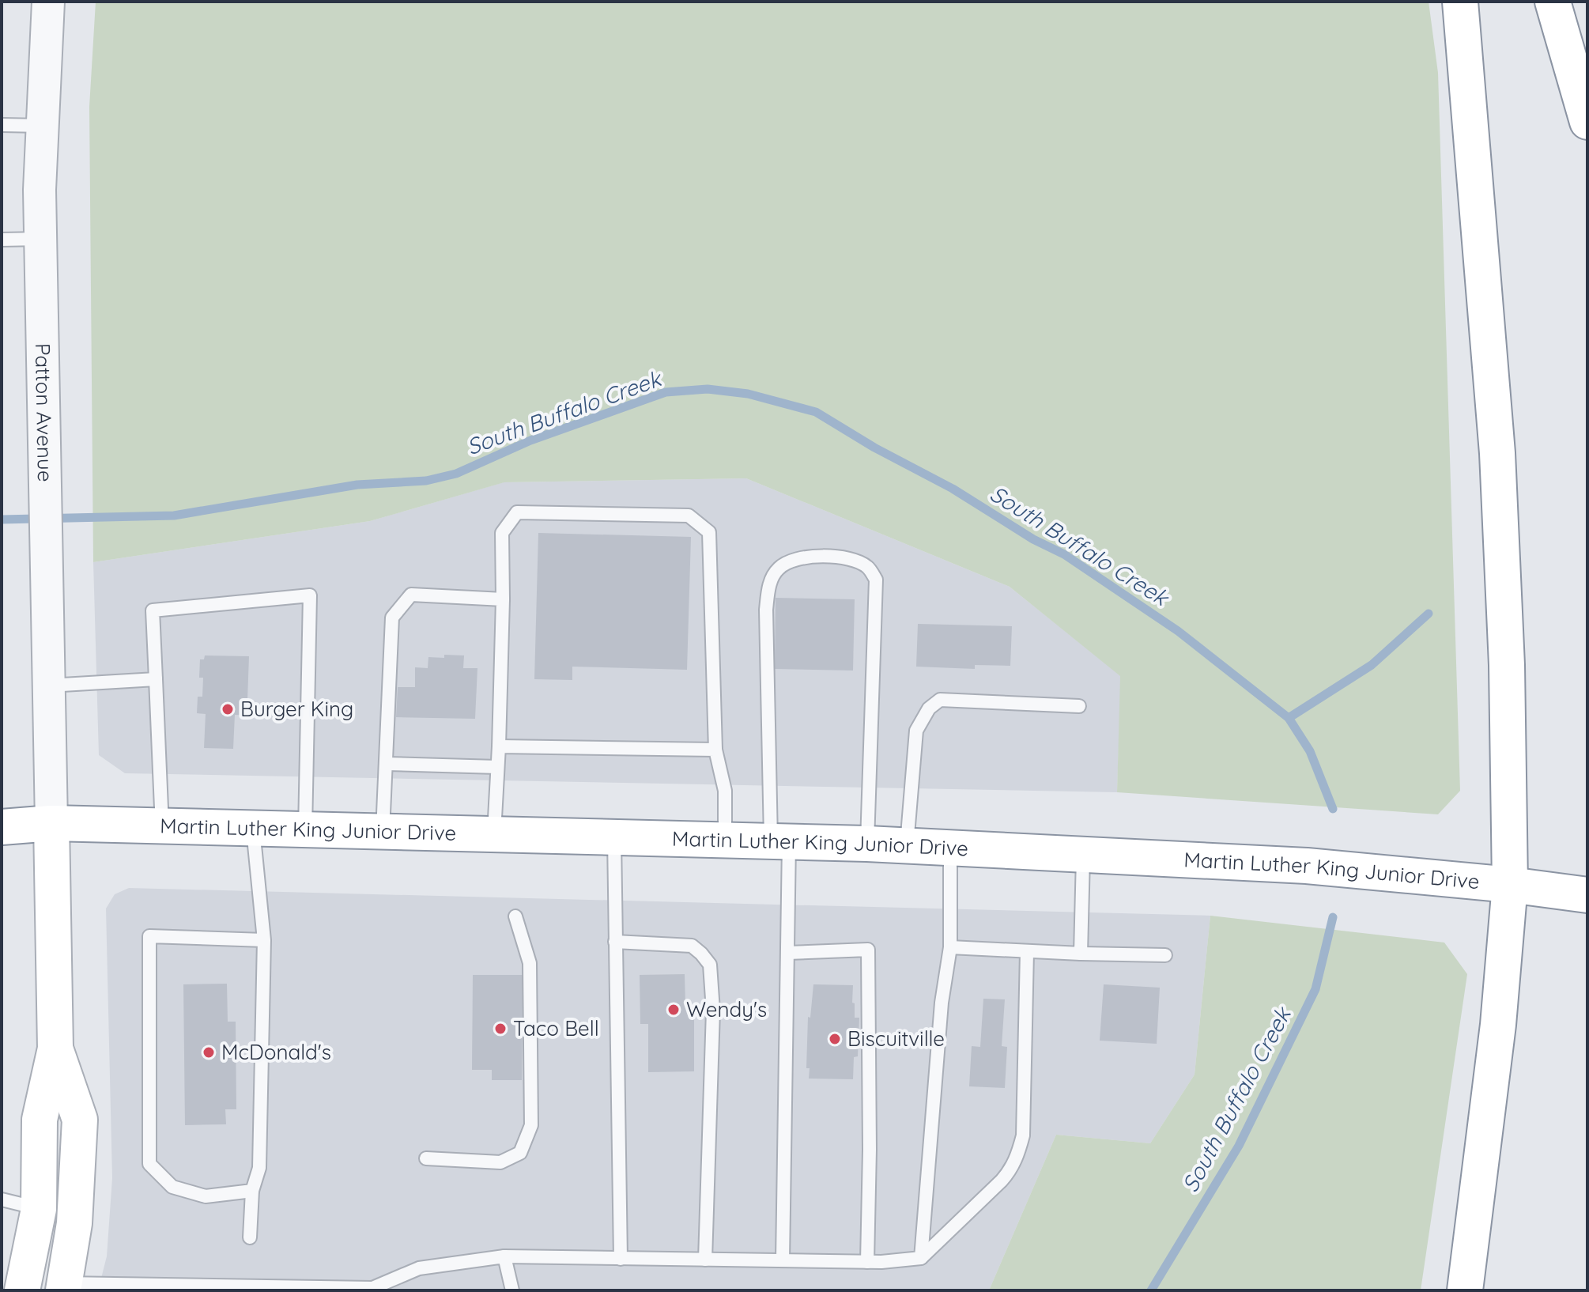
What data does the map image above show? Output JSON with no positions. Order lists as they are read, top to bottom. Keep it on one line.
{"streets":{"main road":["Martin Luther King Junior Drive"],"street":["Patton Avenue"]},"crossings":[["Patton Avenue","Martin Luther King Junior Drive"]],"water":["South Buffalo Creek"],"places":["Burger King","Wendy's","Taco Bell","Biscuitville","McDonald's"]}
